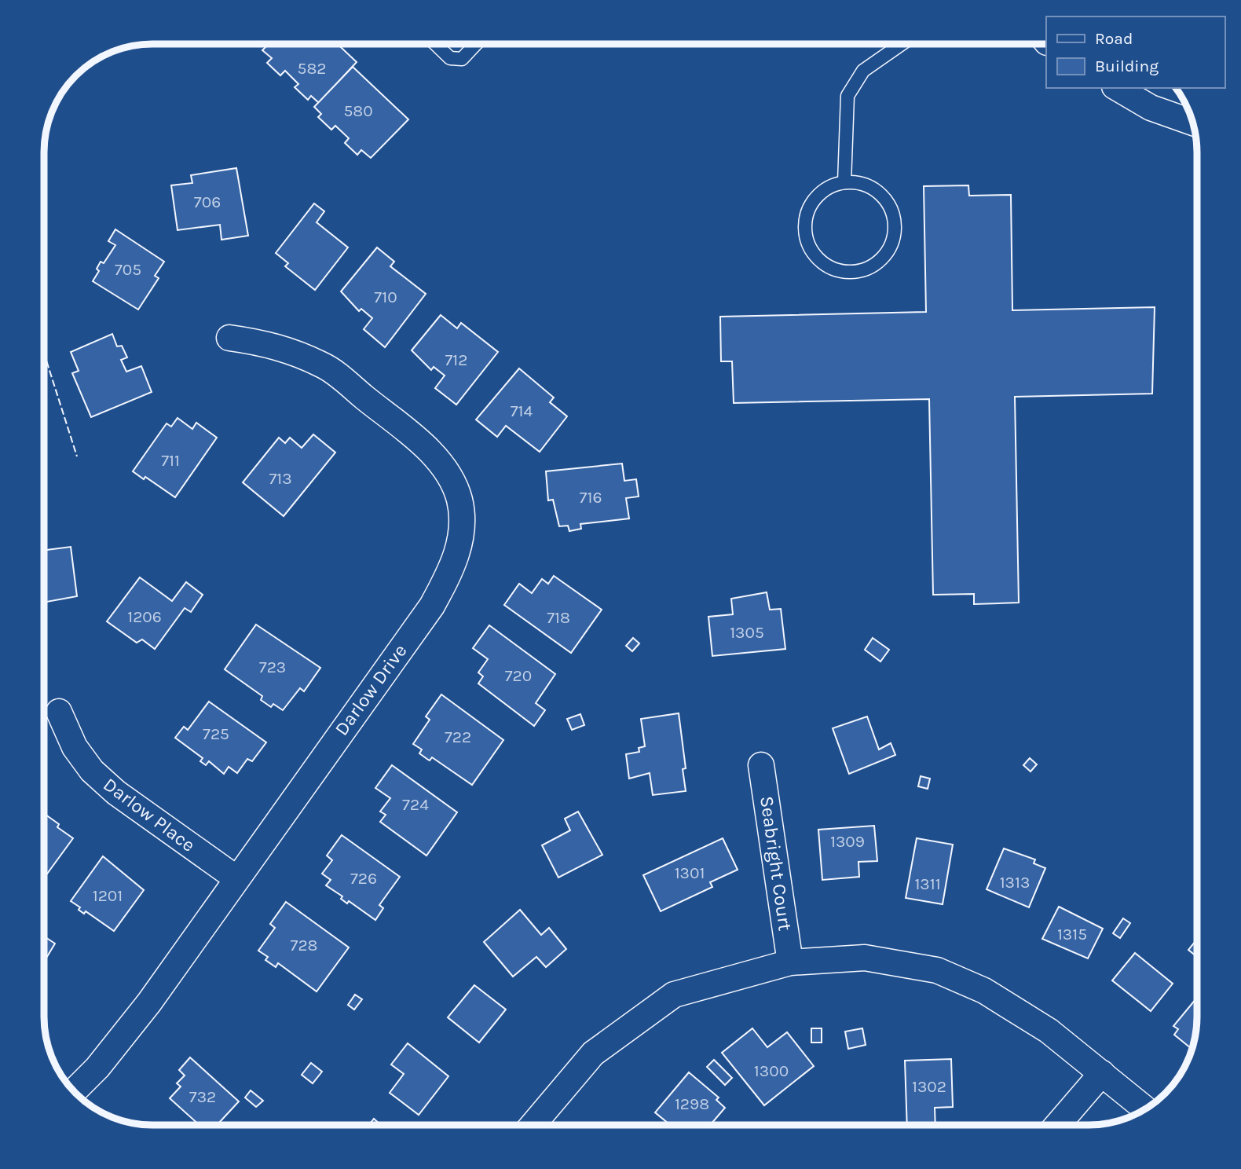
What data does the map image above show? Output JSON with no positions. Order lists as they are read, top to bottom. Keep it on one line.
{"streets":{"street":["Darlow Drive","Darlow Place","Seabright Court"]},"crossings":[["Darlow Drive","Darlow Place"]],"house_numbers":["582","580","706","705","710","712","714","711","713","716","1206","718","1305","723","720","725","722","724","1309","1301","726","1313","1311","1201","1315","728","1300","1302","732","1298"],"legend":["Road","Building"]}
